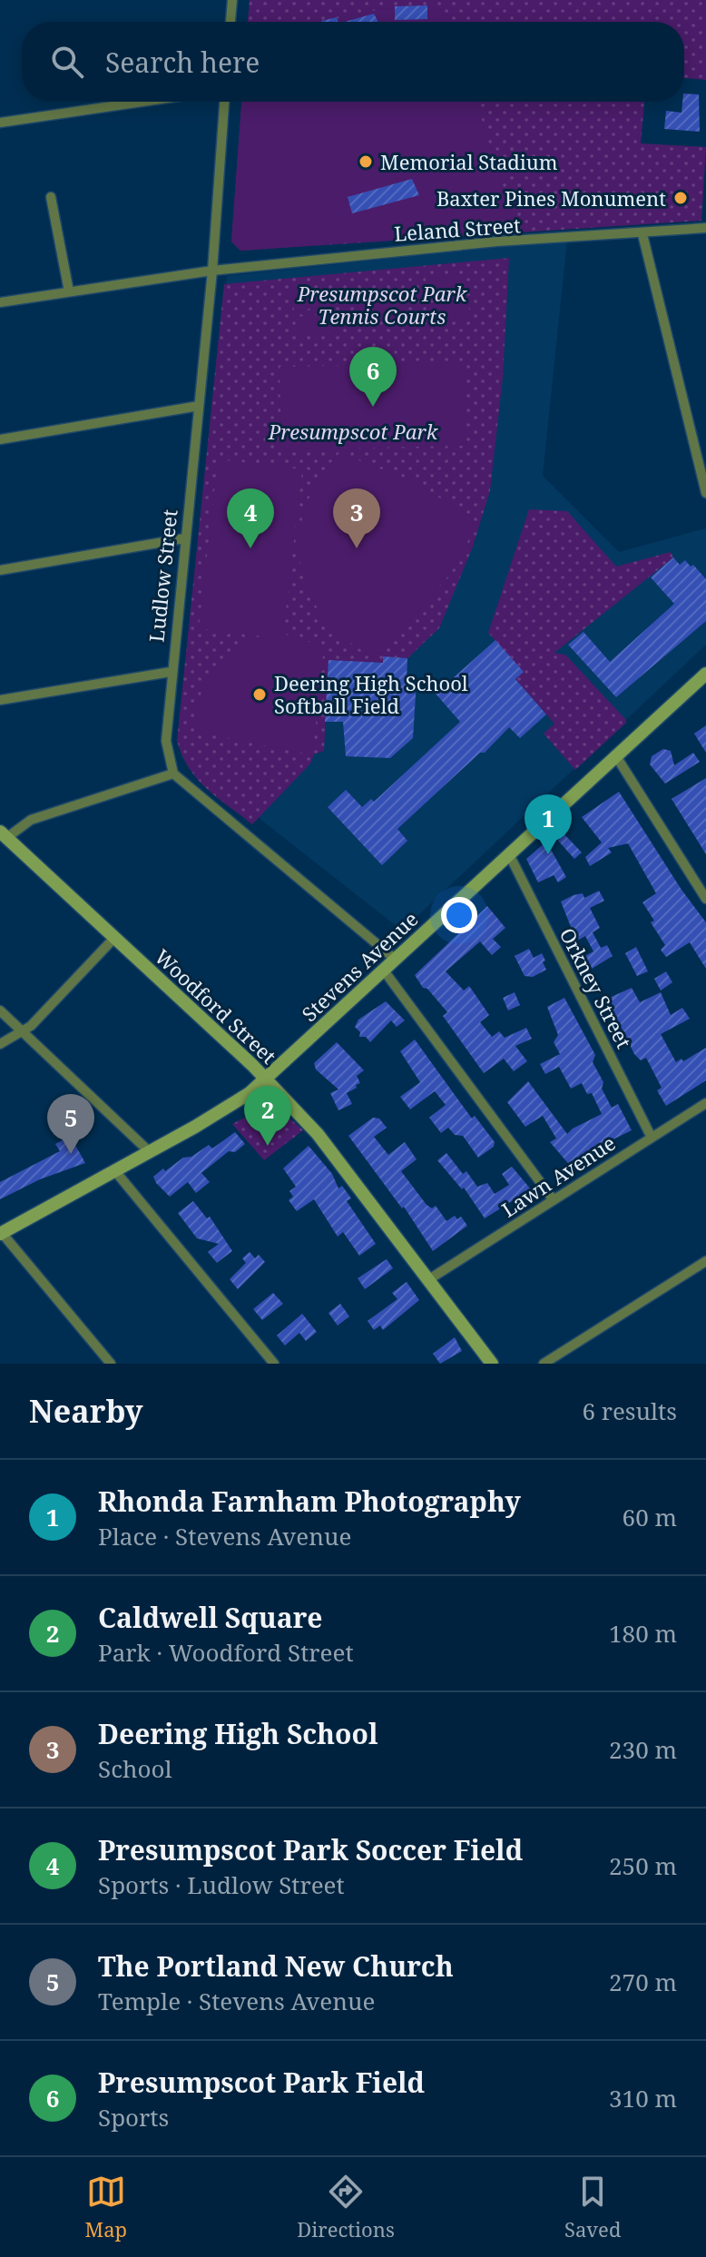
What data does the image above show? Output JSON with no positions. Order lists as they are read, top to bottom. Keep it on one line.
{"streets":{"main road":["Stevens Avenue","Woodford Street"],"street":["Leland Street","Ludlow Street","Orkney Street","Lawn Avenue"]},"crossings":[["Leland Street","Ludlow Street"],["Stevens Avenue","Orkney Street"],["Stevens Avenue","Woodford Street"],["Orkney Street","Lawn Avenue"],["Woodford Street","Lawn Avenue"]],"parks":["Presumpscot Park Tennis Courts","Presumpscot Park"],"places":["Memorial Stadium","Baxter Pines Monument","Deering High School Softball Field"],"page":{"search":"Search here","pins":["6","3","4","1","2","5"],"heading":["Nearby","6 results"],"list":[{"mark":"1","name":"Rhonda Farnham Photography","note":"Place · Stevens Avenue","value":"60 m"},{"mark":"2","name":"Caldwell Square","note":"Park · Woodford Street","value":"180 m"},{"mark":"3","name":"Deering High School","note":"School","value":"230 m"},{"mark":"4","name":"Presumpscot Park Soccer Field","note":"Sports · Ludlow Street","value":"250 m"},{"mark":"5","name":"The Portland New Church","note":"Temple · Stevens Avenue","value":"270 m"},{"mark":"6","name":"Presumpscot Park Field","note":"Sports","value":"310 m"}],"nav":["Map","Directions","Saved"]}}
